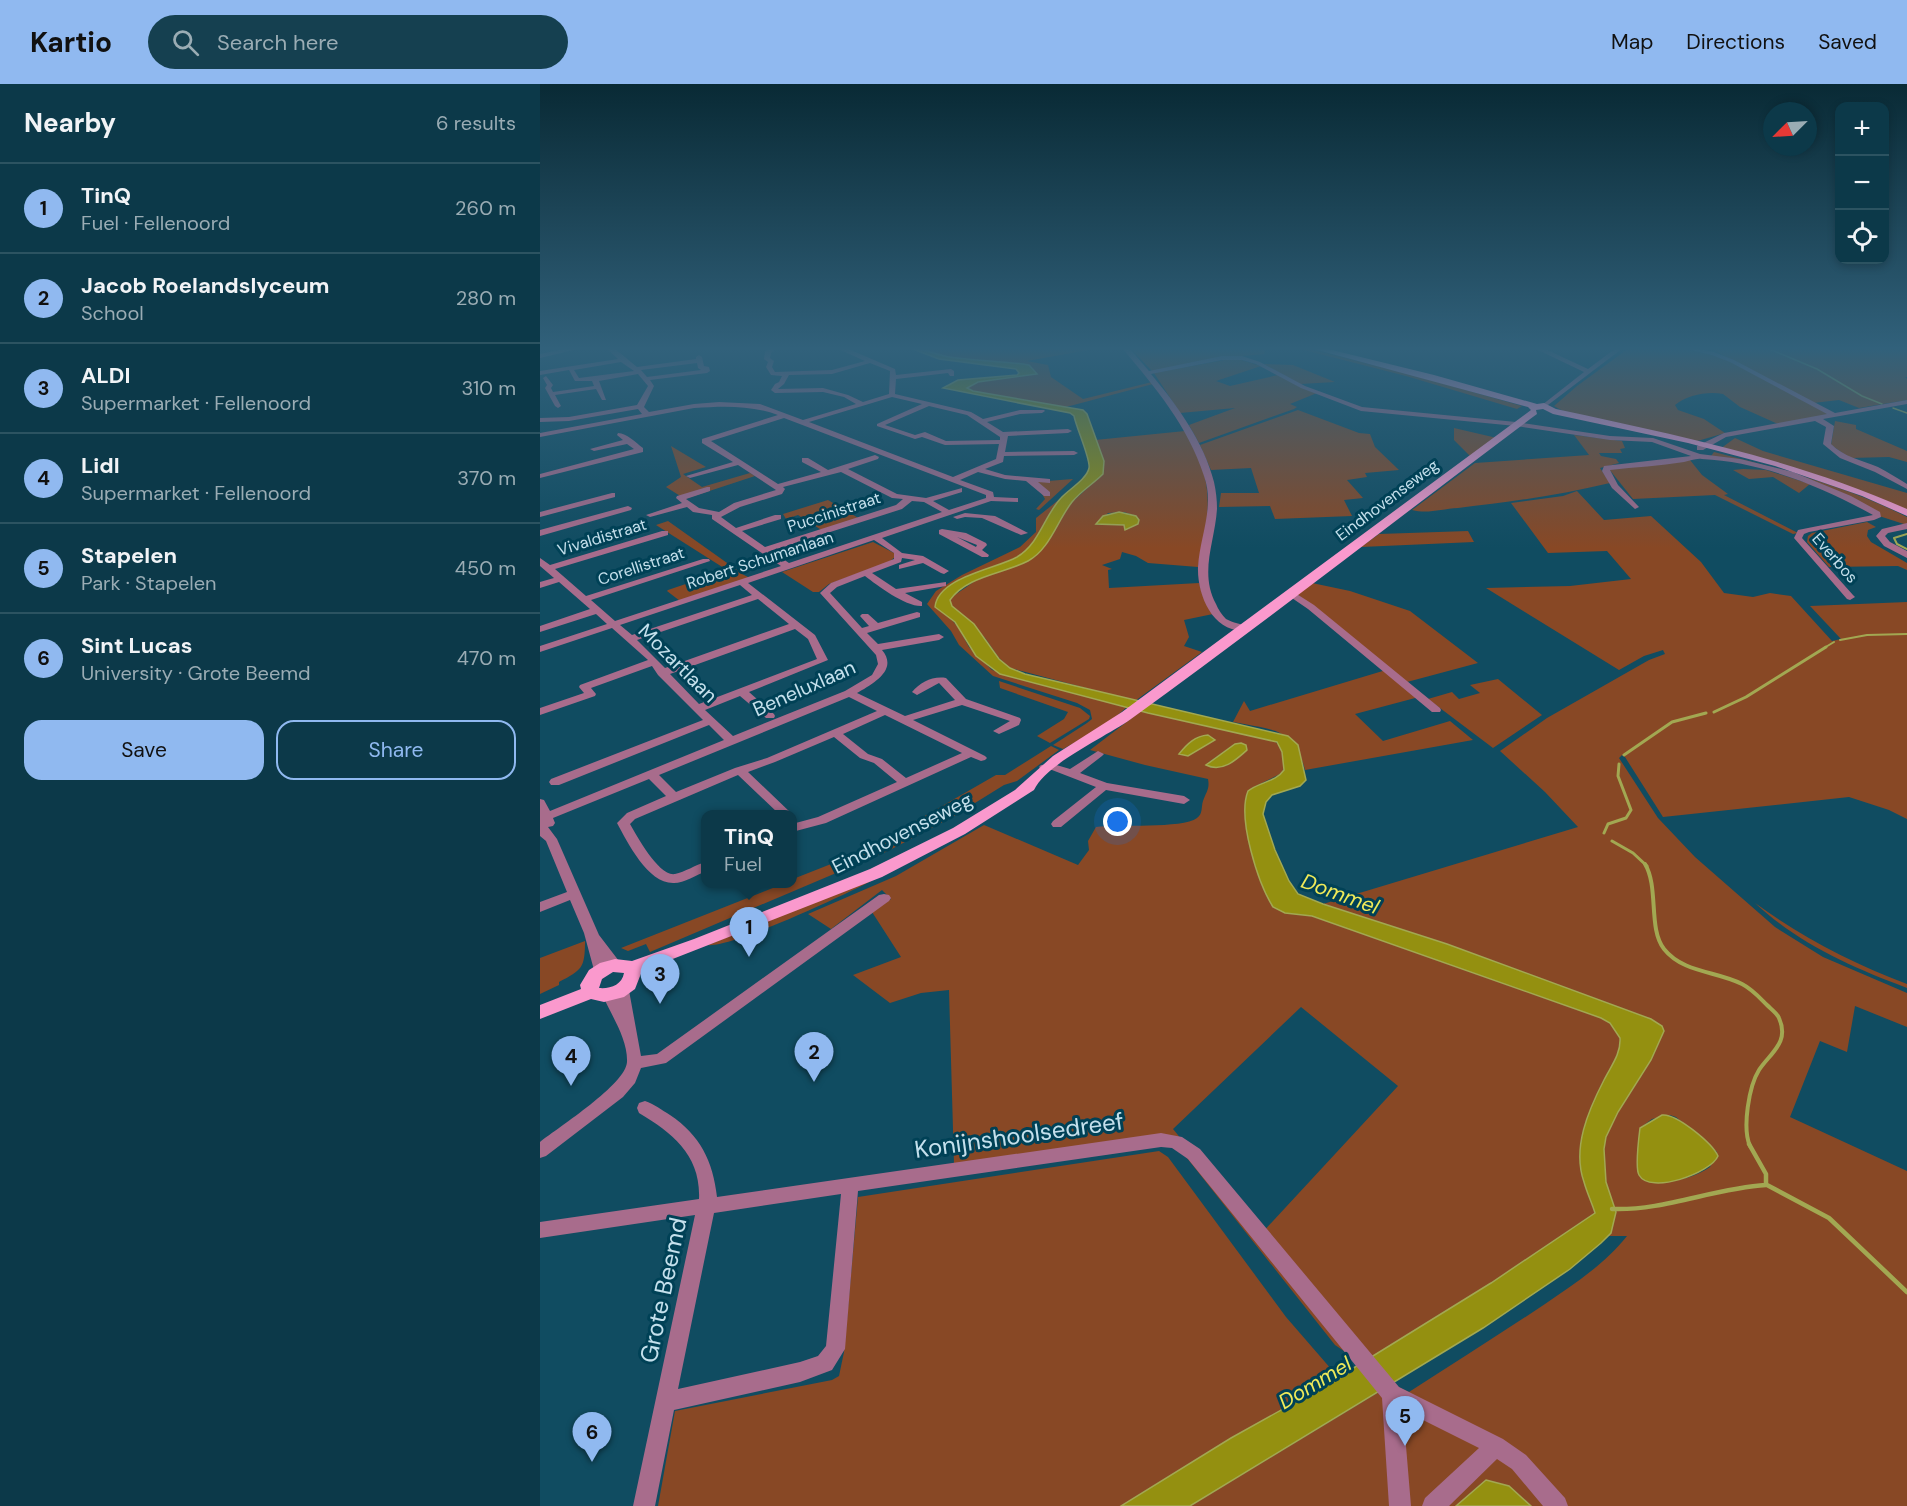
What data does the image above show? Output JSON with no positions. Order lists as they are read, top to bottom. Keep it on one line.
{"streets":{"main road":["Eindhovenseweg"],"street":["Puccinistraat","Vivaldistraat","Everbos","Robert Schumanlaan","Corellistraat","Mozartlaan","Beneluxlaan","Konijnshoolsedreef","Grote Beemd"]},"crossings":[["Puccinistraat","Robert Schumanlaan"],["Vivaldistraat","Mozartlaan"],["Robert Schumanlaan","Mozartlaan"],["Corellistraat","Mozartlaan"],["Mozartlaan","Beneluxlaan"],["Konijnshoolsedreef","Grote Beemd"]],"water":["Dommel"],"north":"bottom left","page":{"header":"Kartio","search":"Search here","nav":["Map","Directions","Saved"],"heading":["Nearby","6 results"],"map_buttons":["+","−"],"list":[{"mark":"1","name":"TinQ","note":"Fuel · Fellenoord","value":"260 m"},{"mark":"2","name":"Jacob Roelandslyceum","note":"School","value":"280 m"},{"mark":"3","name":"ALDI","note":"Supermarket · Fellenoord","value":"310 m"},{"mark":"4","name":"Lidl","note":"Supermarket · Fellenoord","value":"370 m"},{"mark":"5","name":"Stapelen","note":"Park · Stapelen","value":"450 m"},{"mark":"6","name":"Sint Lucas","note":"University · Grote Beemd","value":"470 m"}],"buttons":["Save","Share"],"popup":["TinQ","Fuel"],"pins":["1","3","2","4","5","6"]}}
